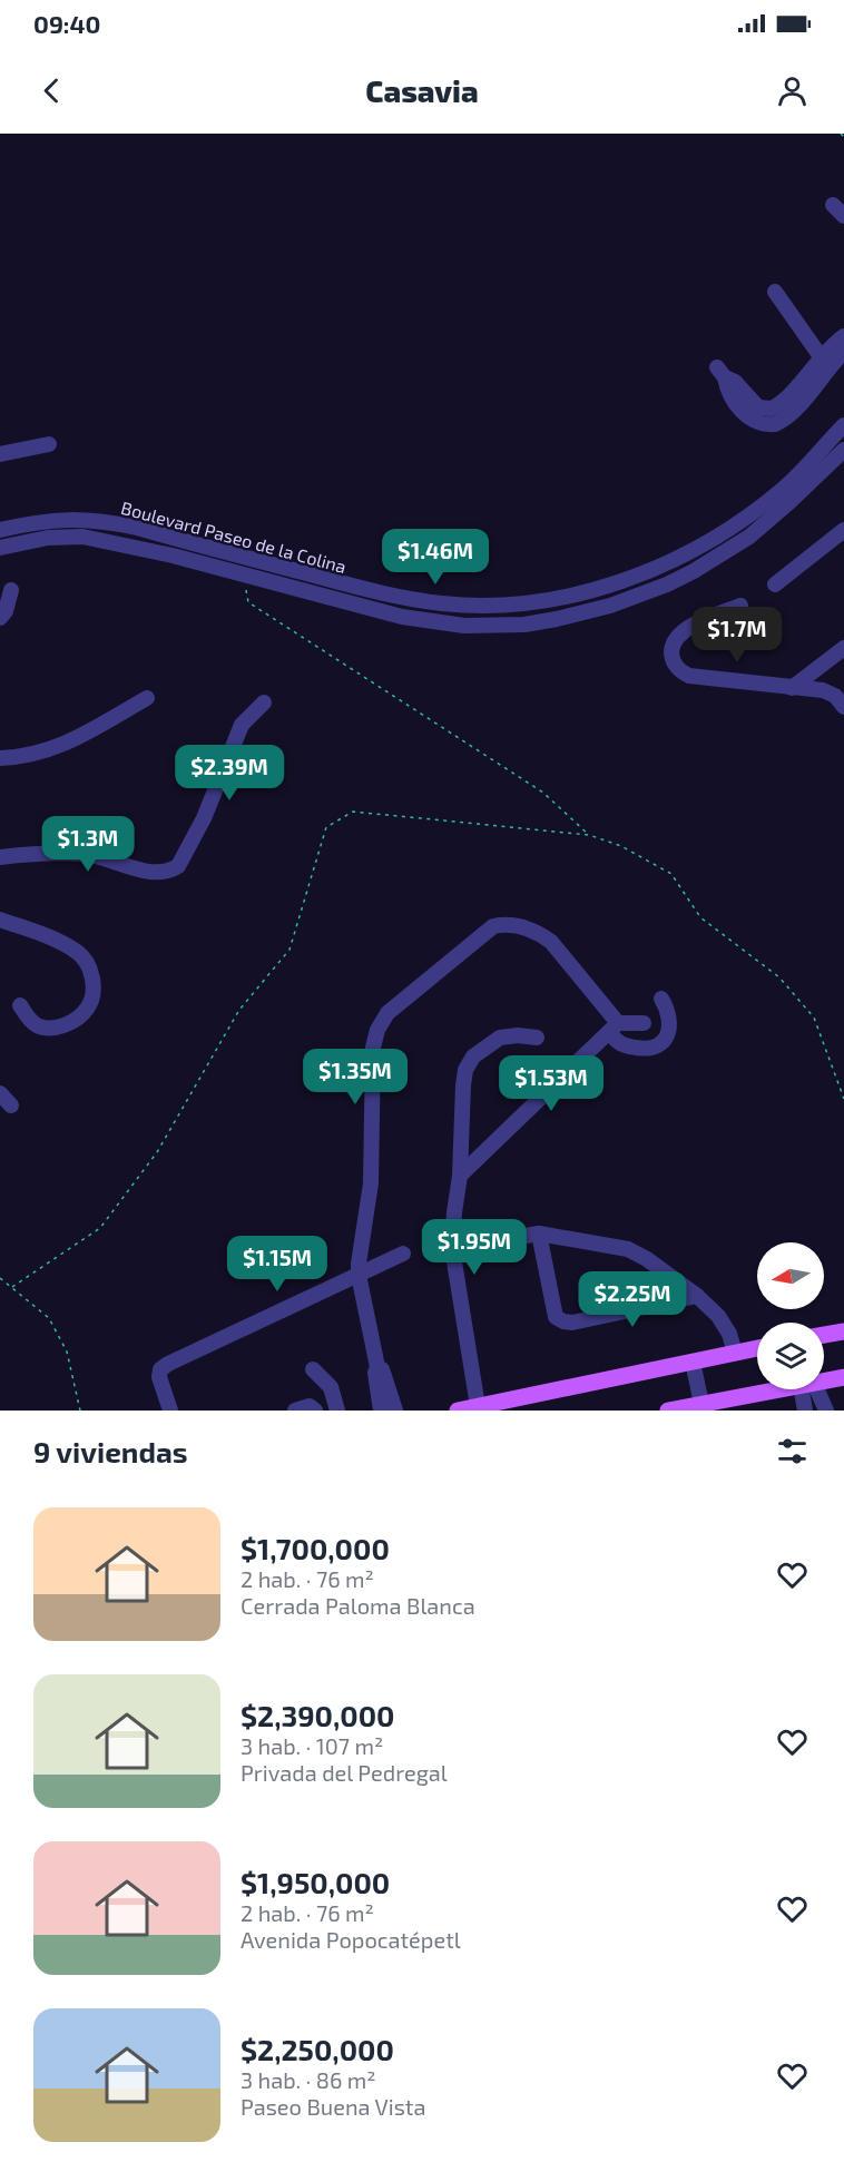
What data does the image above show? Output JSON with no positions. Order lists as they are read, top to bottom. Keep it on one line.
{"streets":{"street":["Boulevard Paseo de la Colina"]},"north":"left","page":{"status":"09:40","header":"Casavia","price":["$1.46M","$1.7M","$2.39M","$1.3M","$1.35M","$1.53M","$1.95M","$1.15M","$2.25M"],"heading":"9 viviendas","list":[{"name":"$1,700,000","note":"2 hab. · 76 m² · Cerrada Paloma Blanca"},{"name":"$2,390,000","note":"3 hab. · 107 m² · Privada del Pedregal"},{"name":"$1,950,000","note":"2 hab. · 76 m² · Avenida Popocatépetl"},{"name":"$2,250,000","note":"3 hab. · 86 m² · Paseo Buena Vista"}]}}
